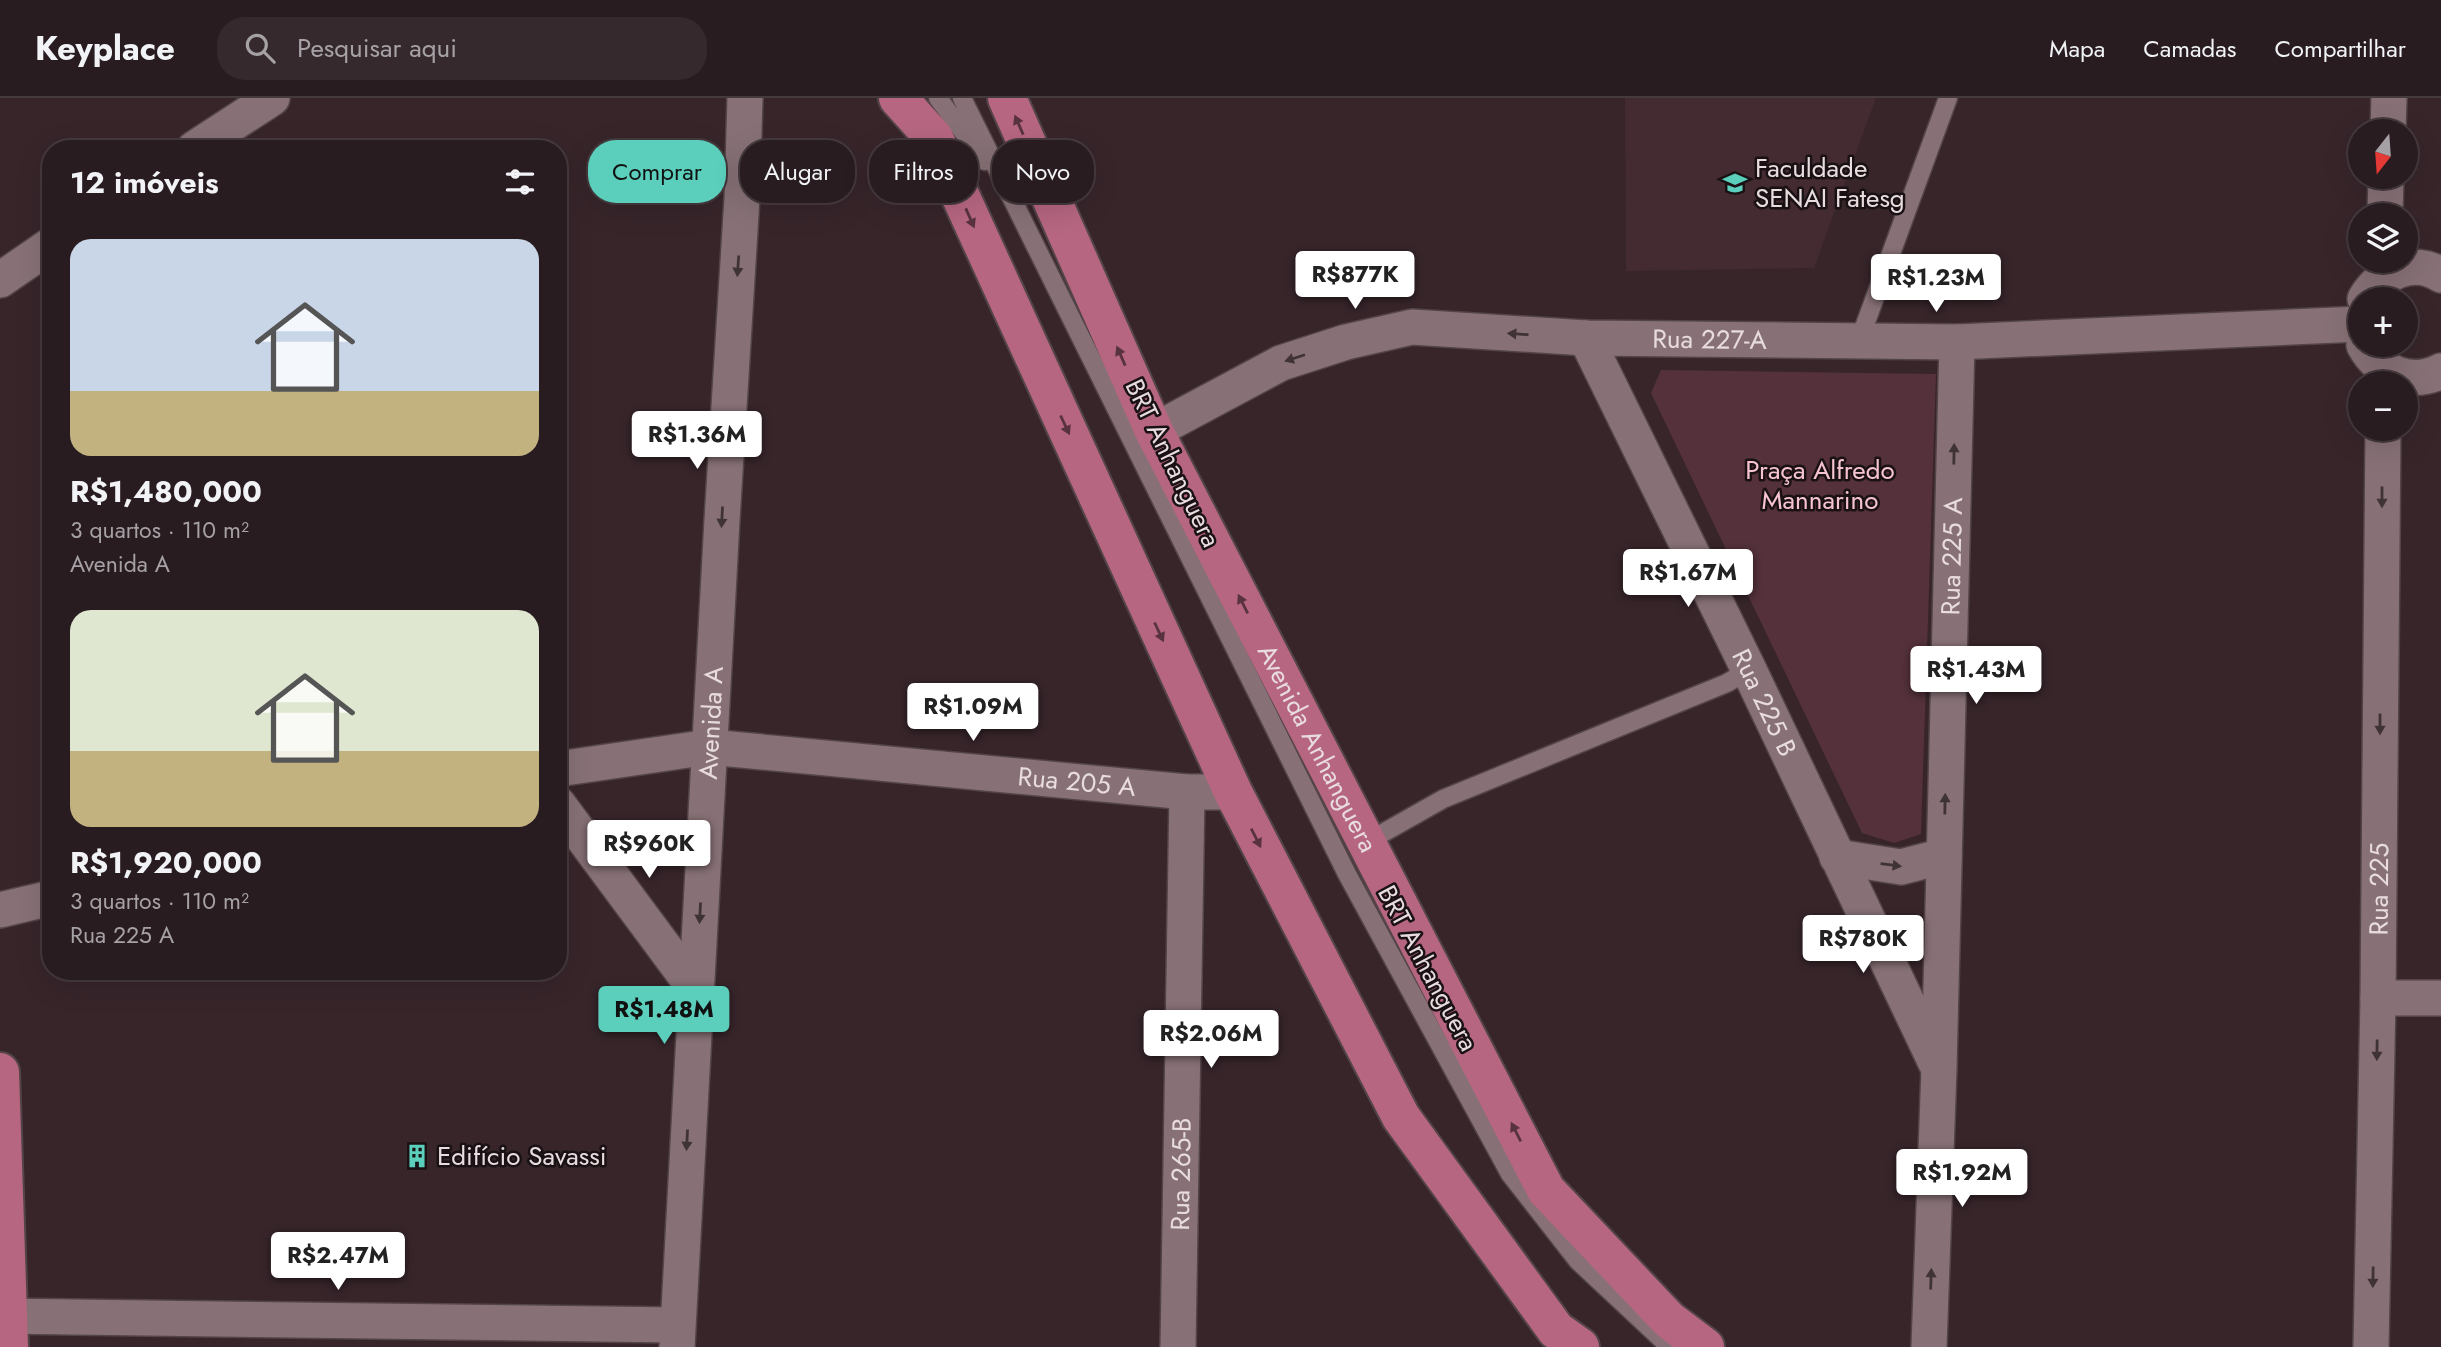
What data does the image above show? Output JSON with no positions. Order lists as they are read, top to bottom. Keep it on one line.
{"streets":{"main road":["Avenida Anhanguera"],"street":["Rua 227-A","Rua 225 A","Rua 225 B","Avenida A","Rua 205 A","Rua 225","Rua 265-B"],"lane":["BRT Anhanguera"]},"crossings":[["Rua 227-A","Rua 225 A"],["Rua 227-A","Rua 225 B"],["Rua 227-A","Avenida Anhanguera"],["Rua 225 A","Rua 225 B"],["Avenida A","Rua 205 A"],["Rua 205 A","Rua 265-B"]],"one_way":["Rua 227-A","Rua 225 A","Avenida A","Rua 225"],"parks":["Praça Alfredo Mannarino"],"places":{"school or university":["Faculdade SENAI Fatesg"],"building":["Edifício Savassi"]},"north":"bottom","page":{"header":"Keyplace","search":"Pesquisar aqui","nav":["Mapa","Camadas","Compartilhar"],"map_buttons":["+","−"],"chip":["Comprar","Alugar","Filtros","Novo"],"heading":"12 imóveis","list":[{"name":"R$1,480,000","note":"3 quartos · 110 m² · Avenida A"},{"name":"R$1,920,000","note":"3 quartos · 110 m² · Rua 225 A"}],"price":["R$877K","R$1.23M","R$1.36M","R$1.67M","R$1.43M","R$1.09M","R$960K","R$780K","R$1.48M","R$2.06M","R$1.92M","R$2.47M"]}}
